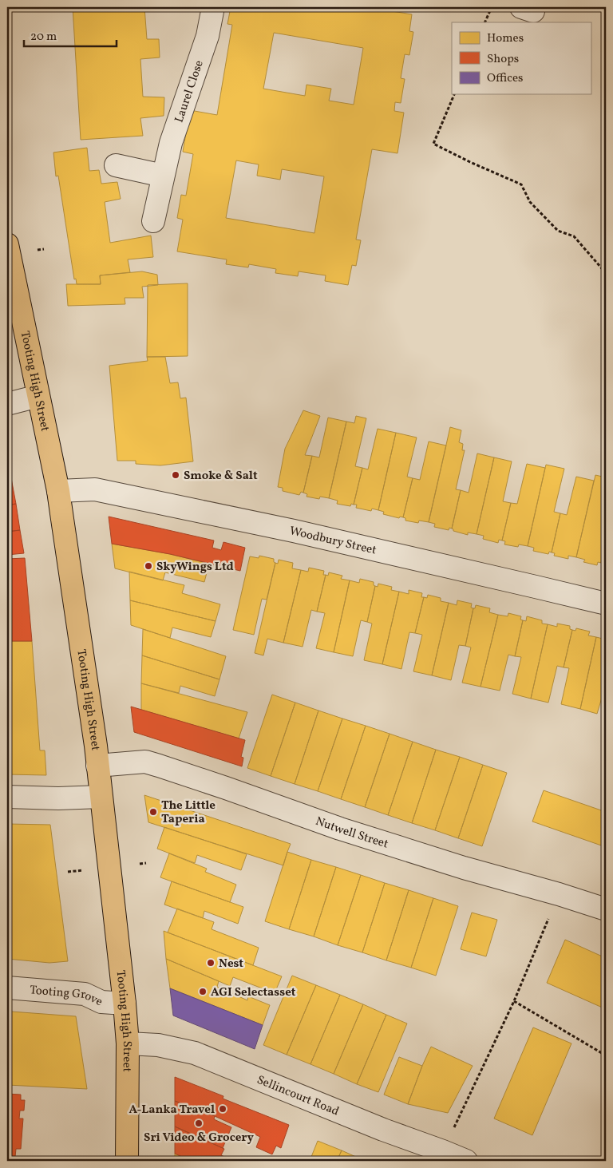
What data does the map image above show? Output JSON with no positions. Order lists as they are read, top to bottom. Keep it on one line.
{"streets":{"highway":["Tooting High Street"],"street":["Laurel Close","Woodbury Street","Nutwell Street","Tooting Grove","Sellincourt Road"]},"crossings":[["Tooting High Street","Woodbury Street"],["Tooting High Street","Nutwell Street"],["Tooting High Street","Tooting Grove"],["Tooting High Street","Sellincourt Road"]],"places":["Smoke & Salt","SkyWings Ltd","The Little Taperia","Nest","AGI Selectasset","A-Lanka Travel","Sri Video & Grocery"],"legend":["Homes","Shops","Offices"],"scale_bar":"20 m"}
